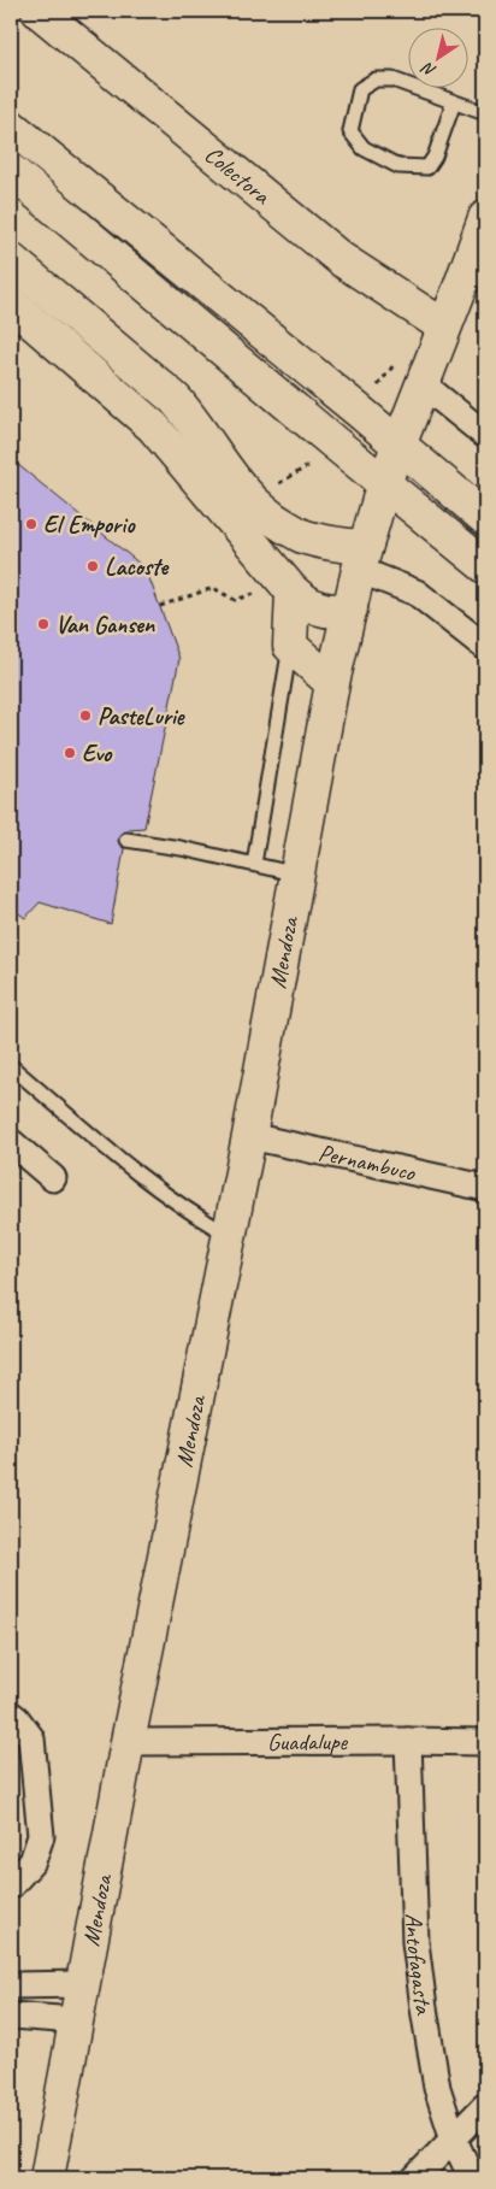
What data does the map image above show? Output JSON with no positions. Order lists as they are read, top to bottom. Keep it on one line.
{"streets":{"street":["Colectora","Mendoza","Pernambuco","Guadalupe","Antofagasta"]},"crossings":[["Mendoza","Pernambuco"],["Mendoza","Guadalupe"],["Guadalupe","Antofagasta"]],"places":["El Emporio","Lacoste","Van Gansen","PasteLurie","Evo"],"north":"bottom left"}
